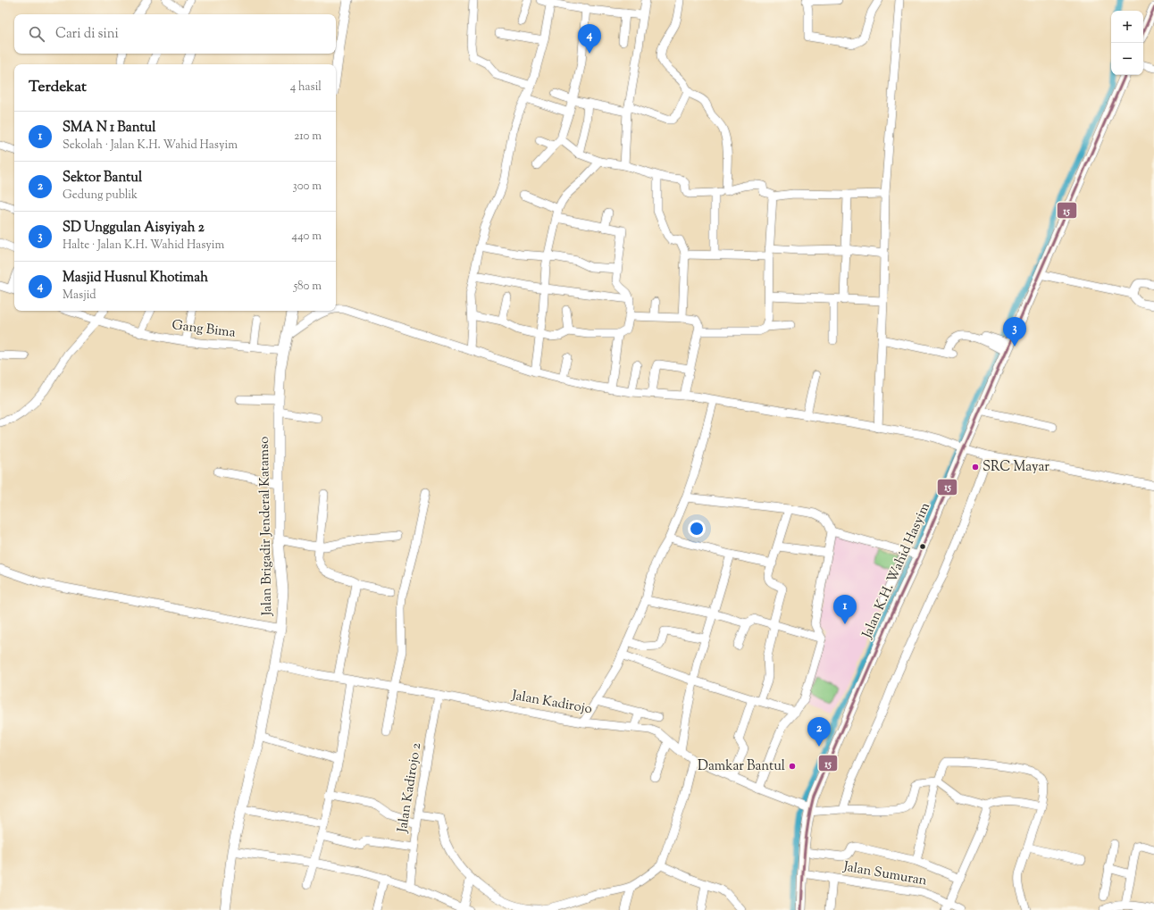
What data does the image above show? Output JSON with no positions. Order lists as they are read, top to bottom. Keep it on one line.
{"streets":{"main road":["Jalan Brigadir Jenderal Katamso","Jalan K.H. Wahid Hasyim"],"street":["Gang Bima","Jalan Kadirojo","Jalan Kadirojo 2","Jalan Sumuran"]},"crossings":[["Gang Bima","Jalan Brigadir Jenderal Katamso"],["Jalan Brigadir Jenderal Katamso","Jalan Kadirojo"],["Jalan K.H. Wahid Hasyim","Jalan Kadirojo"],["Jalan K.H. Wahid Hasyim","Jalan Sumuran"],["Jalan Kadirojo","Jalan Kadirojo 2"]],"places":["SRC Mayar","Damkar Bantul"],"lines":["transit line 15"],"page":{"map_buttons":["+","−"],"search":"Cari di sini","pins":["4","3","1","2"],"heading":["Terdekat","4 hasil"],"list":[{"mark":"1","name":"SMA N 1 Bantul","note":"Sekolah · Jalan K.H. Wahid Hasyim","value":"210 m"},{"mark":"2","name":"Sektor Bantul","note":"Gedung publik","value":"300 m"},{"mark":"3","name":"SD Unggulan Aisyiyah 2","note":"Halte · Jalan K.H. Wahid Hasyim","value":"440 m"},{"mark":"4","name":"Masjid Husnul Khotimah","note":"Masjid","value":"580 m"}]}}
